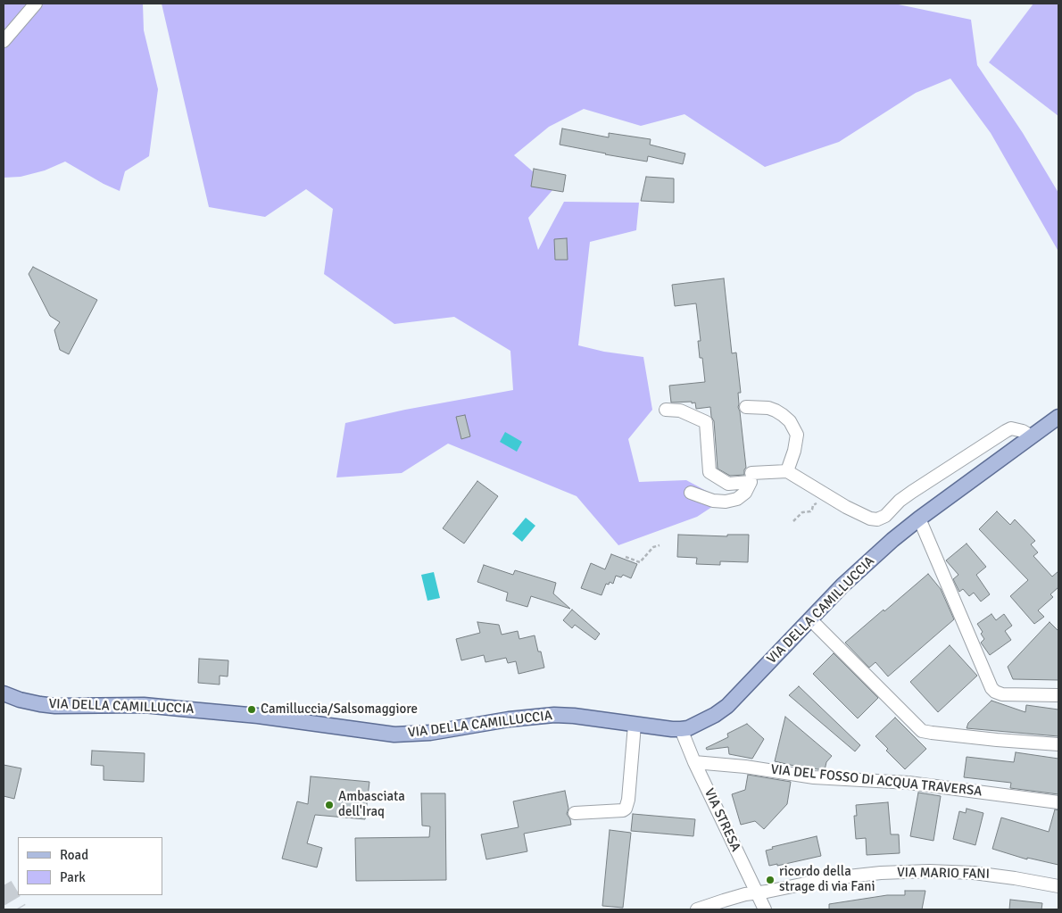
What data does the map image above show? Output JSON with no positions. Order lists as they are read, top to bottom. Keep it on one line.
{"streets":{"main road":["VIA DELLA CAMILLUCCIA"],"street":["VIA DEL FOSSO DI ACQUA TRAVERSA","VIA STRESA","VIA MARIO FANI"]},"crossings":[["VIA DELLA CAMILLUCCIA","VIA STRESA"],["VIA DEL FOSSO DI ACQUA TRAVERSA","VIA STRESA"],["VIA STRESA","VIA MARIO FANI"]],"places":["Camilluccia/Salsomaggiore","Ambasciata dell'Iraq","ricordo della strage di via Fani"],"legend":["Road","Park"]}
